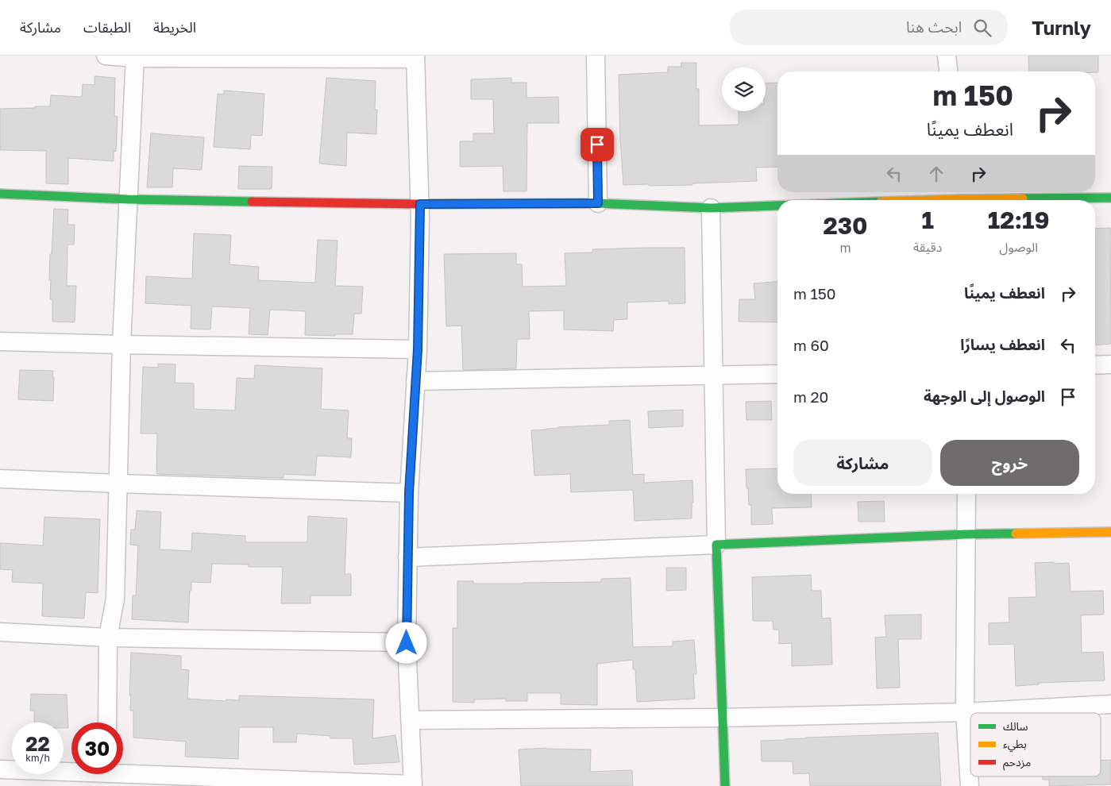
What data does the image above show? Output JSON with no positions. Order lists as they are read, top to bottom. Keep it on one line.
{"legend":["سالك","بطيء","مزدحم"],"page":{"header":"Turnly","search":"ابحث هنا","nav":["الخريطة","الطبقات","مشاركة"],"turn":["150 m","انعطف يمينًا"],"eta":["12:19","الوصول","1","دقيقة","230","m"],"list":[{"name":"انعطف يمينًا","value":"150 m"},{"name":"انعطف يسارًا","value":"60 m"},{"name":"الوصول إلى الوجهة","value":"20 m"}],"buttons":["خروج","مشاركة"],"speed":"22 km/h","limit":"30"}}
